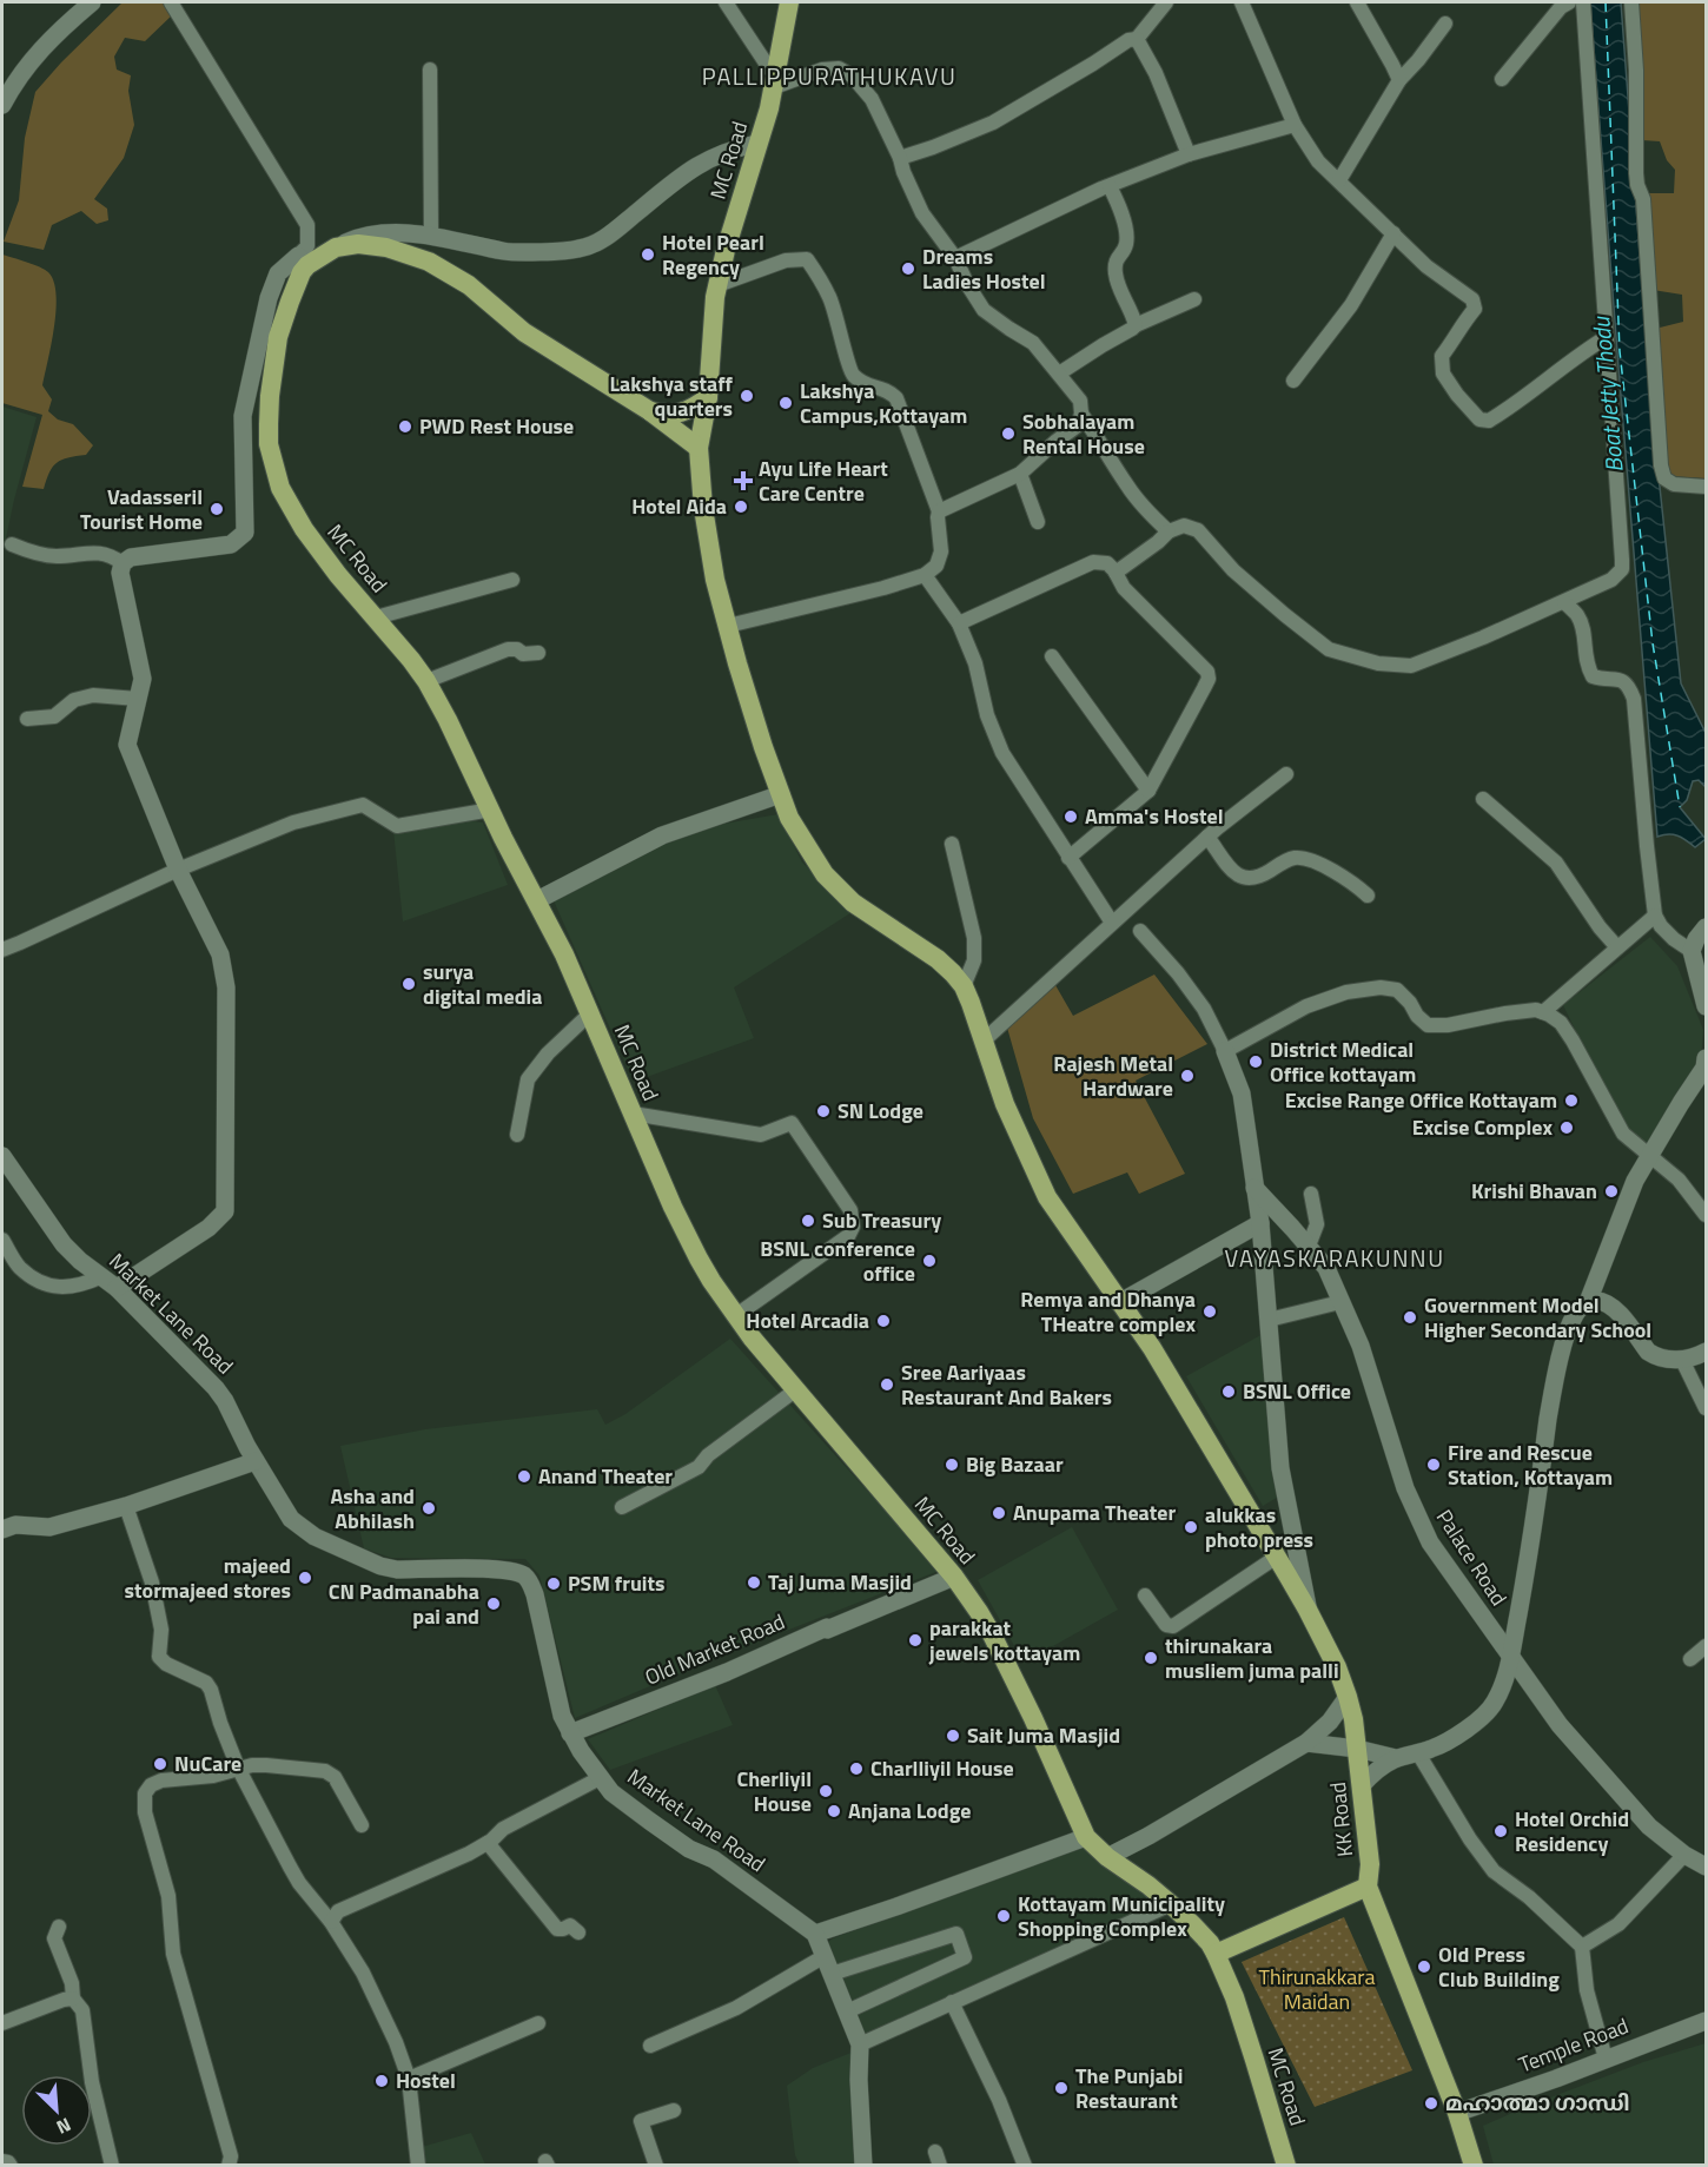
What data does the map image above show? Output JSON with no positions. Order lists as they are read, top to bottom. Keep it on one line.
{"streets":{"highway":["MC Road","KK Road"],"main road":["Market Lane Road","Palace Road","Old Market Road","Temple Road"]},"crossings":[["MC Road","Old Market Road"],["MC Road","KK Road"],["Market Lane Road","Old Market Road"]],"districts":["PALLIPPURATHUKAVU","VAYASKARAKUNNU"],"water":["Boat Jetty Thodu"],"parks":["Thirunakkara Maidan"],"places":{"other":["Hotel Pearl Regency","Dreams Ladies Hostel","Lakshya staff quarters","Lakshya Campus,Kottayam","PWD Rest House","Sobhalayam Rental House","Hotel Aida","Vadasseril Tourist Home","Amma's Hostel","surya digital media","District Medical Office kottayam","Rajesh Metal Hardware","Excise Range Office Kottayam","SN Lodge","Excise Complex","Krishi Bhavan","Sub Treasury","BSNL conference office","Remya and Dhanya THeatre complex","Government Model Higher Secondary School","Hotel Arcadia","Sree Aariyaas Restaurant And Bakers","BSNL Office","Big Bazaar","Fire and Rescue Station, Kottayam","Anand Theater","Asha and Abhilash","Anupama Theater","alukkas photo press","majeed stormajeed stores","Taj Juma Masjid","PSM fruits","CN Padmanabha pai and","parakkat jewels kottayam","thirunakara musliem juma palli","Sait Juma Masjid","NuCare","Charlliyil House","Cherliyil House","Anjana Lodge","Hotel Orchid Residency","Kottayam Municipality Shopping Complex","Old Press Club Building","Hostel","The Punjabi Restaurant","മഹാത്മാ ഗാന്ധി"],"health":["Ayu Life Heart Care Centre"]},"north":"bottom right"}
